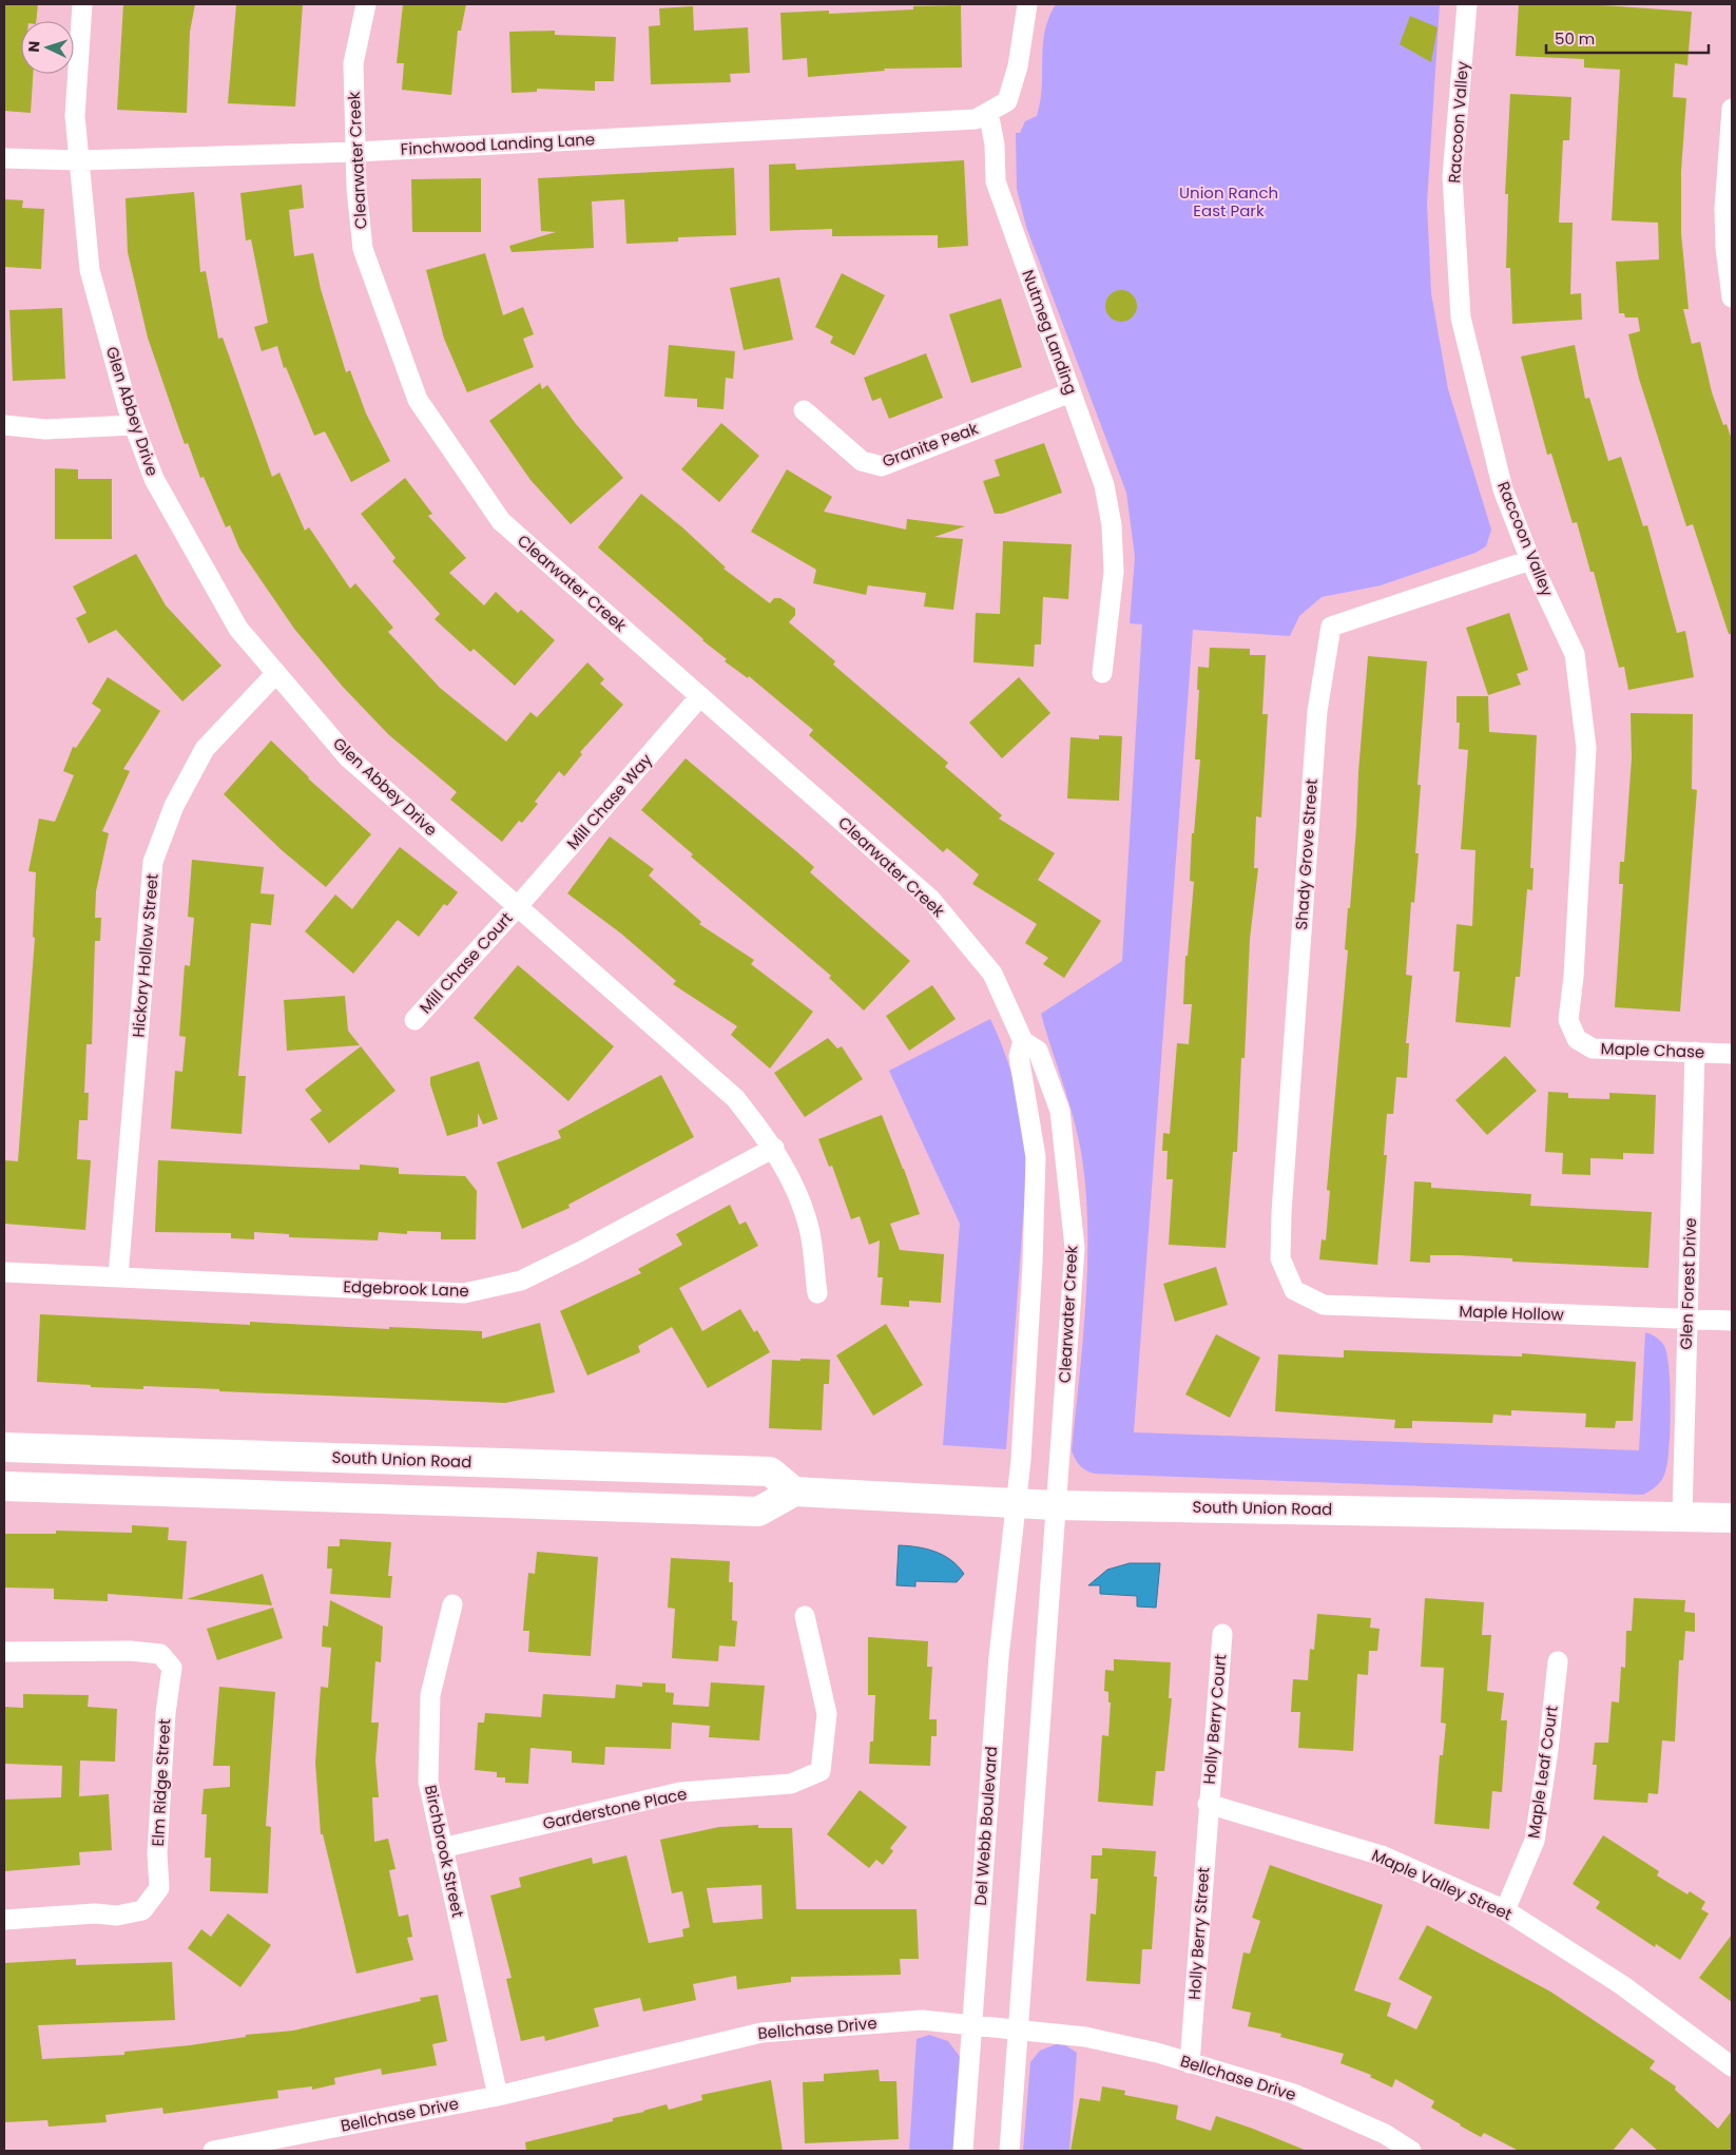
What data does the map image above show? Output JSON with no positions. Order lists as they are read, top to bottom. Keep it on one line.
{"streets":{"street":["Raccoon Valley","Finchwood Landing Lane","Clearwater Creek","Nutmeg Landing","Glen Abbey Drive","Granite Peak","Mill Chase Way","Shady Grove Street","Hickory Hollow Street","Mill Chase Court","Maple Chase","Glen Forest Drive","Edgebrook Lane","Maple Hollow","South Union Road","Holly Berry Court","Maple Leaf Court","Elm Ridge Street","Garderstone Place","Del Webb Boulevard","Birchbrook Street","Maple Valley Street","Holly Berry Street","Bellchase Drive"]},"crossings":[["Raccoon Valley","Shady Grove Street"],["Raccoon Valley","Maple Chase"],["Finchwood Landing Lane","Clearwater Creek"],["Finchwood Landing Lane","Nutmeg Landing"],["Finchwood Landing Lane","Glen Abbey Drive"],["Clearwater Creek","Mill Chase Way"],["Clearwater Creek","South Union Road"],["Clearwater Creek","Del Webb Boulevard"],["Nutmeg Landing","Granite Peak"],["Glen Abbey Drive","Mill Chase Way"],["Glen Abbey Drive","Hickory Hollow Street"],["Glen Abbey Drive","Mill Chase Court"],["Glen Abbey Drive","Edgebrook Lane"],["Mill Chase Way","Mill Chase Court"],["Shady Grove Street","Maple Hollow"],["Hickory Hollow Street","Edgebrook Lane"],["Maple Chase","Glen Forest Drive"],["Glen Forest Drive","Maple Hollow"],["Glen Forest Drive","South Union Road"],["South Union Road","Del Webb Boulevard"],["Holly Berry Court","Maple Valley Street"],["Holly Berry Court","Holly Berry Street"],["Maple Leaf Court","Maple Valley Street"],["Garderstone Place","Birchbrook Street"],["Del Webb Boulevard","Bellchase Drive"],["Birchbrook Street","Bellchase Drive"],["Maple Valley Street","Holly Berry Street"],["Holly Berry Street","Bellchase Drive"]],"parks":["Union Ranch East Park"],"scale_bar":"50 m","north":"left"}
